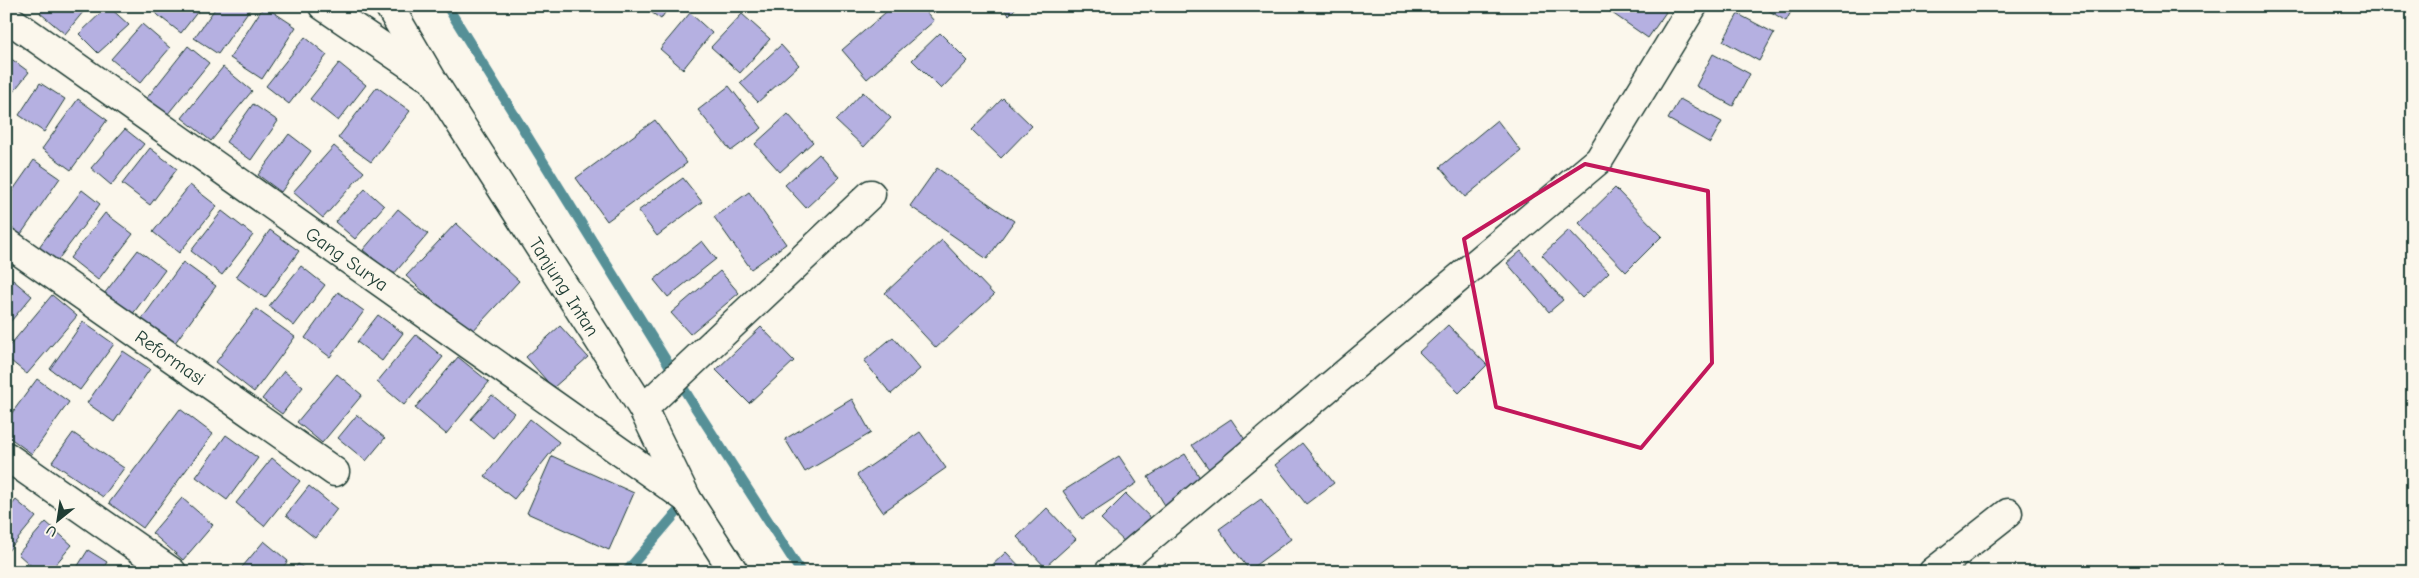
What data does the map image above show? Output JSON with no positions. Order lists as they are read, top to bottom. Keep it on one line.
{"streets":{"street":["Gang Surya","Tanjung Intan","Reformasi"]},"crossings":[["Gang Surya","Tanjung Intan"]],"north":"bottom left"}
